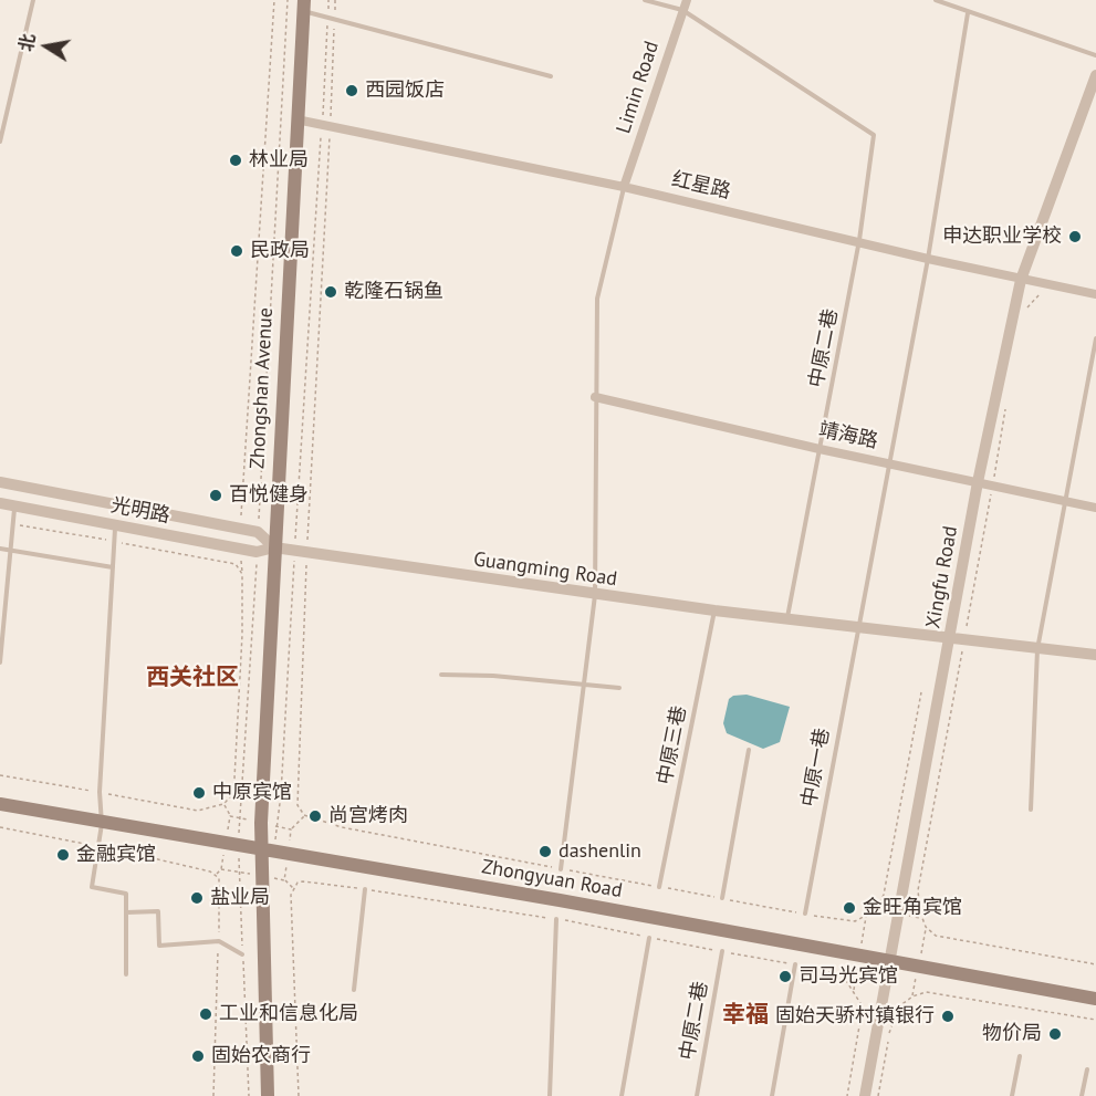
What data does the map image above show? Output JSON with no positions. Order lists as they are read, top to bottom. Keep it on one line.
{"streets":{"main road":["Zhongshan Avenue","Zhongyuan Road"],"street":["Limin Road","红星路","靖海路","光明路","Guangming Road","Xingfu Road"],"lane":["中原二巷","中原三巷","中原一巷"]},"crossings":[["Limin Road","红星路"],["Limin Road","中原二巷"],["红星路","中原二巷"],["红星路","Zhongshan Avenue"],["红星路","Xingfu Road"],["红星路","中原一巷"],["中原二巷","靖海路"],["中原二巷","Guangming Road"],["Zhongshan Avenue","光明路"],["Zhongshan Avenue","Guangming Road"],["Zhongshan Avenue","Zhongyuan Road"],["靖海路","Xingfu Road"],["靖海路","中原一巷"],["光明路","Guangming Road"],["Guangming Road","Xingfu Road"],["Guangming Road","中原三巷"],["Guangming Road","中原一巷"],["Xingfu Road","Zhongyuan Road"]],"districts":["西关社区","幸福"],"places":["西园饭店","林业局","申达职业学校","民政局","乾隆石锅鱼","百悦健身","中原宾馆","尚宫烤肉","dashenlin","金融宾馆","盐业局","金旺角宾馆","司马光宾馆","工业和信息化局","固始天骄村镇银行","物价局","固始农商行"],"north":"left"}
